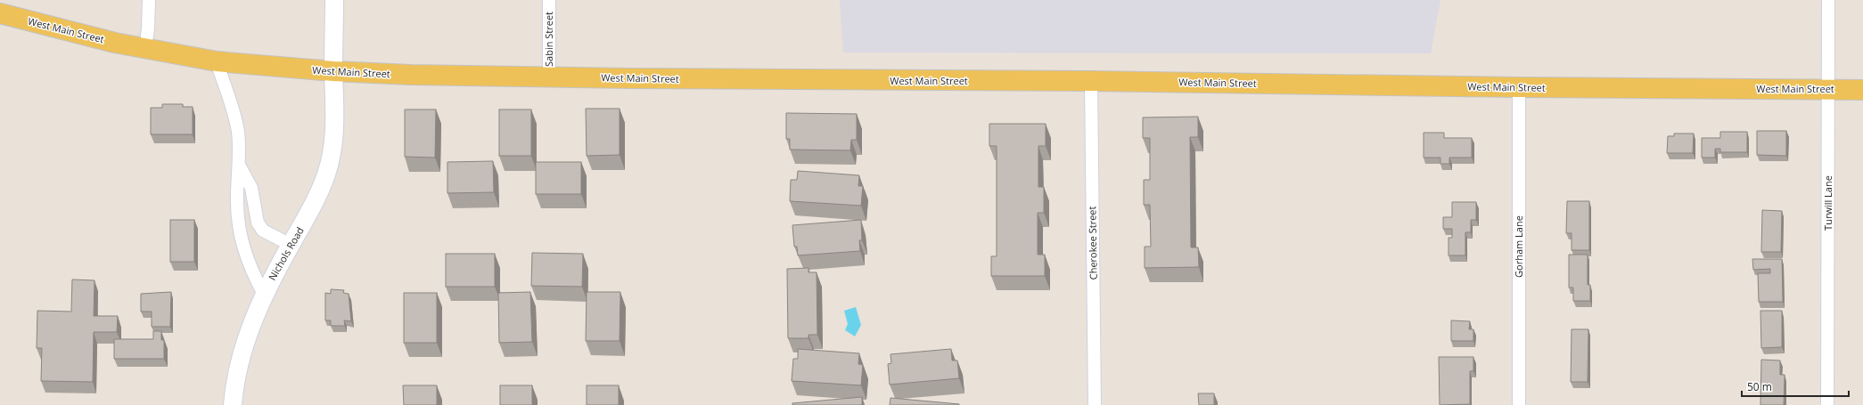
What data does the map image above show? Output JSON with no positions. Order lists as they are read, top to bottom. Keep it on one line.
{"streets":{"main road":["West Main Street"],"street":["Sabin Street","Turwill Lane","Cherokee Street","Gorham Lane","Nichols Road"]},"crossings":[["West Main Street","Sabin Street"],["West Main Street","Turwill Lane"],["West Main Street","Cherokee Street"],["West Main Street","Gorham Lane"],["West Main Street","Nichols Road"]],"scale_bar":"50 m"}
